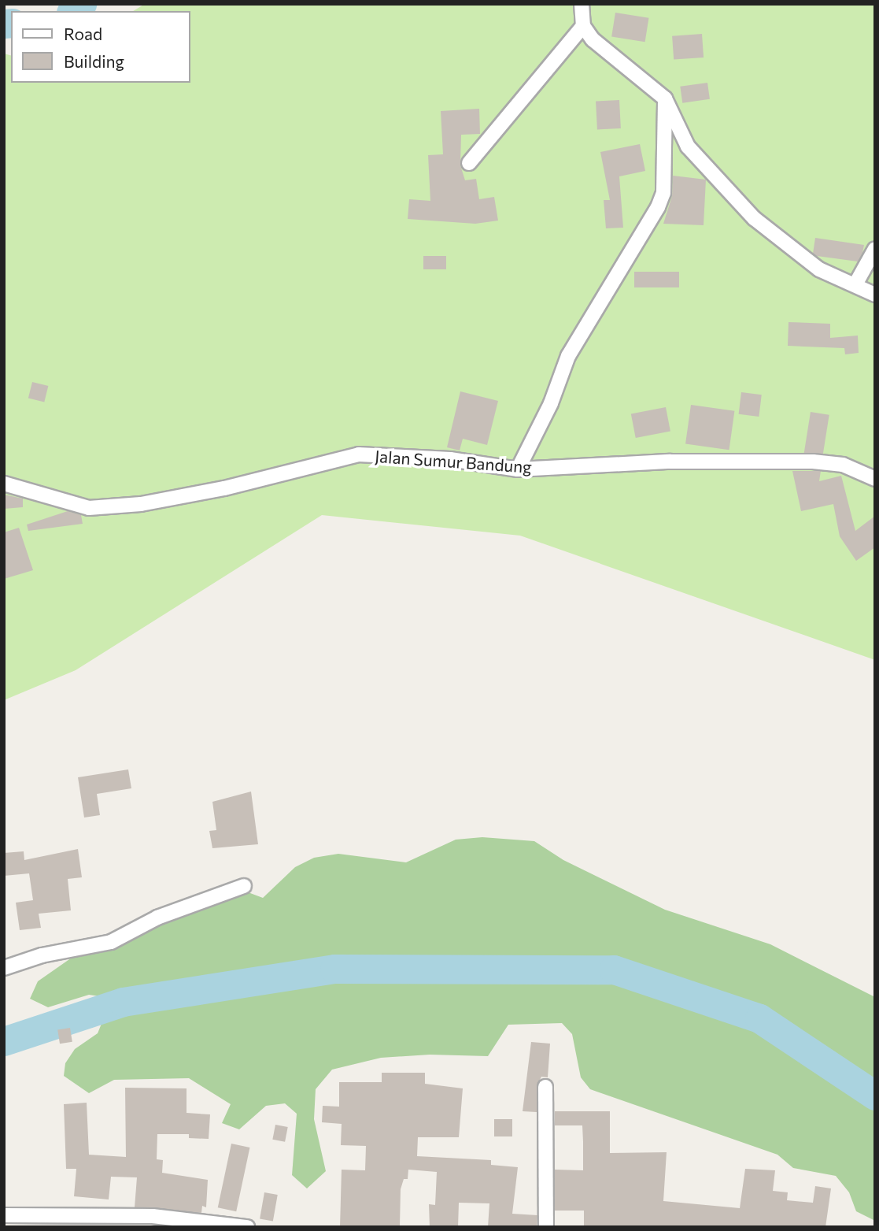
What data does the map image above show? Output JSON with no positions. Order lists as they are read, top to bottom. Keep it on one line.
{"streets":{"street":["Jalan Sumur Bandung"]},"legend":["Road","Building"]}
